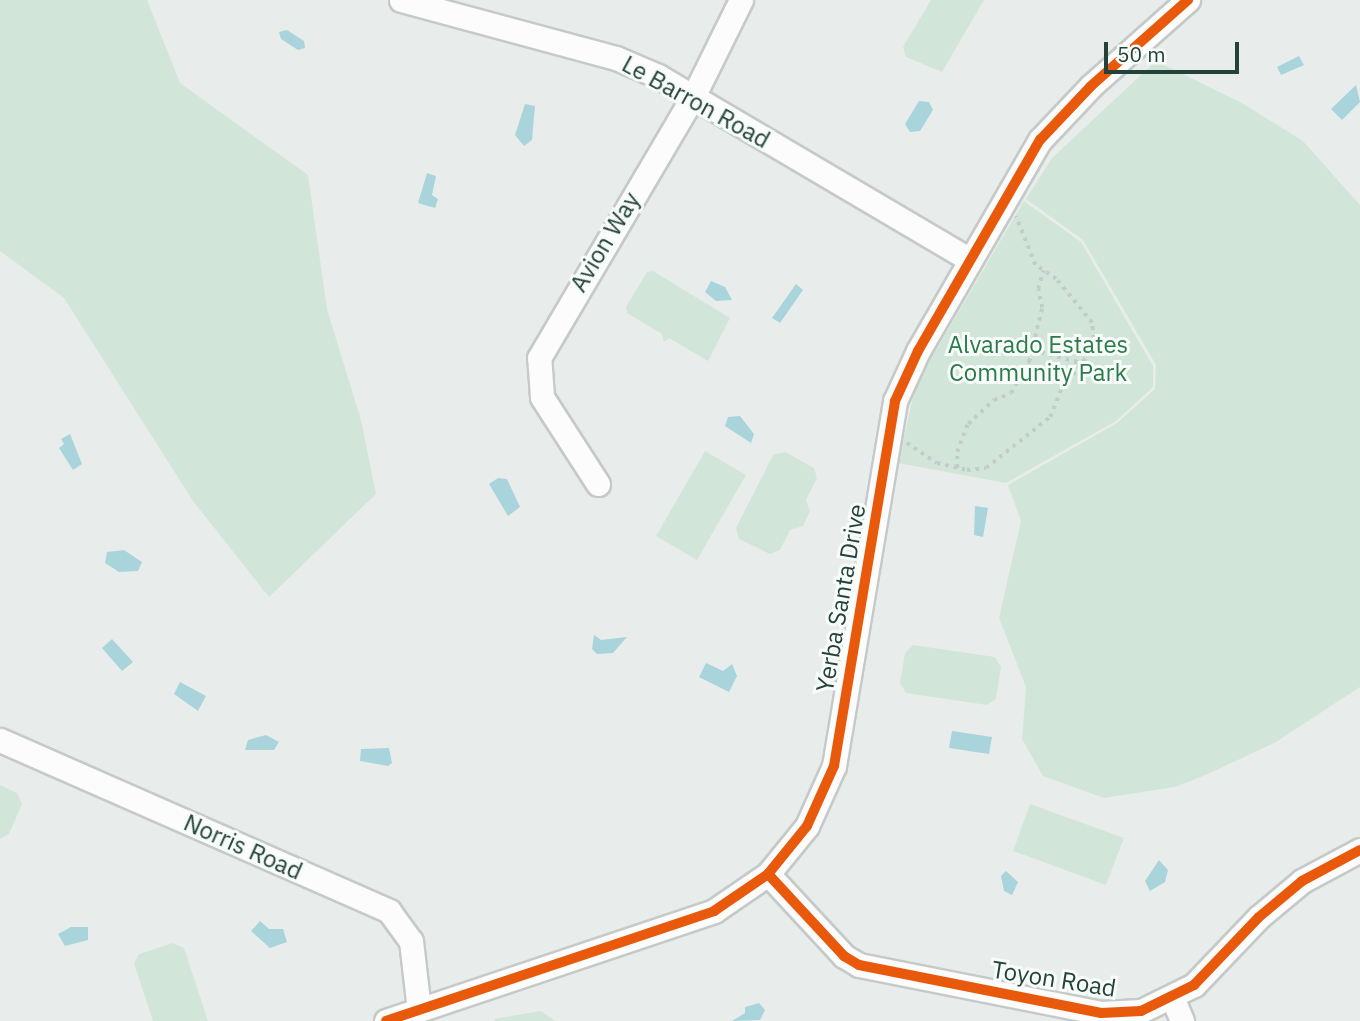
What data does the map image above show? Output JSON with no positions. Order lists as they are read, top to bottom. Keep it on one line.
{"streets":{"street":["Le Barron Road","Avion Way","Yerba Santa Drive","Norris Road","Toyon Road"]},"crossings":[["Le Barron Road","Avion Way"],["Le Barron Road","Yerba Santa Drive"],["Yerba Santa Drive","Norris Road"],["Yerba Santa Drive","Toyon Road"]],"parks":["Alvarado Estates Community Park"],"scale_bar":"50 m"}
